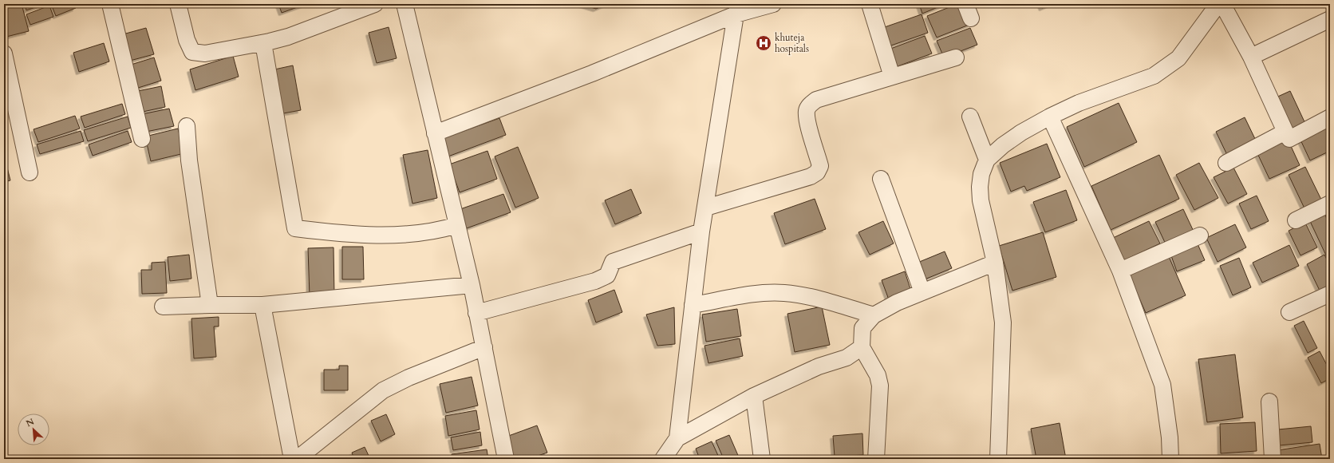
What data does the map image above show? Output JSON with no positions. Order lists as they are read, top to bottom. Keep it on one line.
{"places":{"hospital":["khuteja hospitals"]},"north":"top left"}
